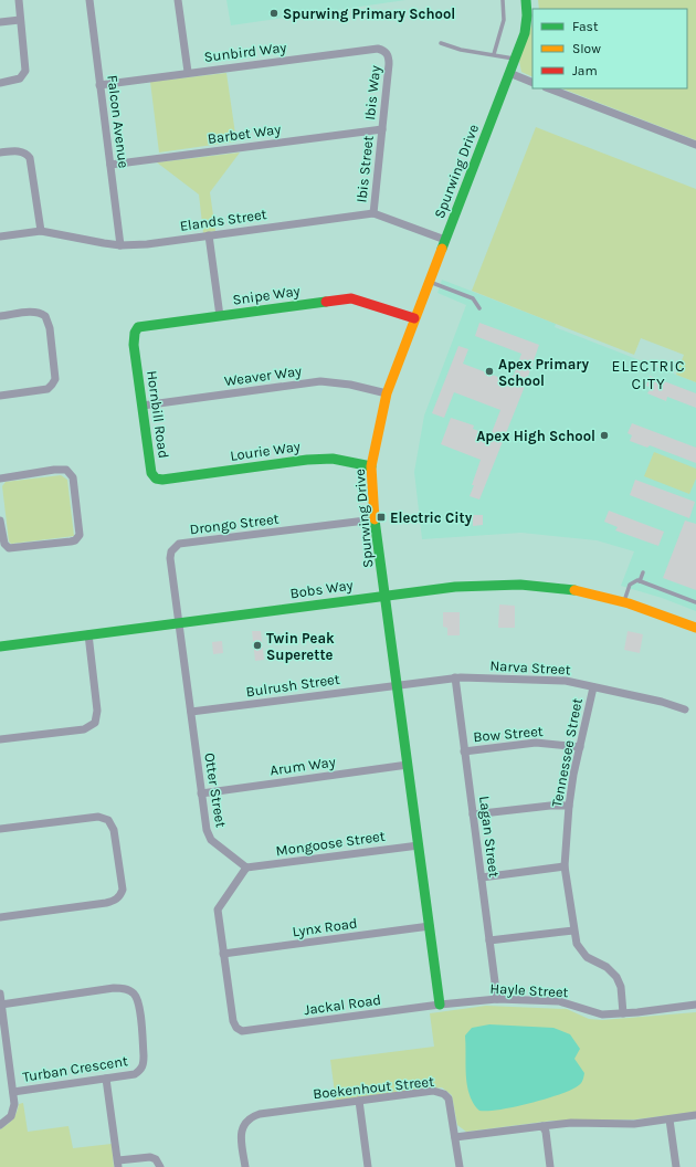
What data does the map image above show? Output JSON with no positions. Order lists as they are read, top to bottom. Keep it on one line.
{"streets":{"street":["Sunbird Way","Ibis Way","Falcon Avenue","Barbet Way","Ibis Street","Spurwing Drive","Elands Street","Snipe Way","Weaver Way","Hornbill Road","Lourie Way","Drongo Street","Bobs Way","Narva Street","Bulrush Street","Bow Street","Tennessee Street","Arum Way","Otter Street","Lagan Street","Mongoose Street","Lynx Road","Hayle Street","Jackal Road","Turban Crescent","Boekenhout Street"]},"crossings":[["Sunbird Way","Ibis Way"],["Sunbird Way","Falcon Avenue"],["Ibis Way","Barbet Way"],["Ibis Way","Ibis Street"],["Falcon Avenue","Barbet Way"],["Falcon Avenue","Elands Street"],["Barbet Way","Ibis Street"],["Ibis Street","Elands Street"],["Spurwing Drive","Elands Street"],["Spurwing Drive","Snipe Way"],["Spurwing Drive","Weaver Way"],["Spurwing Drive","Lourie Way"],["Spurwing Drive","Drongo Street"],["Spurwing Drive","Bobs Way"],["Spurwing Drive","Narva Street"],["Spurwing Drive","Bulrush Street"],["Spurwing Drive","Arum Way"],["Spurwing Drive","Mongoose Street"],["Spurwing Drive","Lynx Road"],["Spurwing Drive","Hayle Street"],["Spurwing Drive","Jackal Road"],["Snipe Way","Hornbill Road"],["Weaver Way","Hornbill Road"],["Hornbill Road","Lourie Way"],["Drongo Street","Bobs Way"],["Drongo Street","Otter Street"],["Bobs Way","Otter Street"],["Narva Street","Bulrush Street"],["Narva Street","Tennessee Street"],["Narva Street","Lagan Street"],["Bulrush Street","Otter Street"],["Bow Street","Tennessee Street"],["Bow Street","Lagan Street"],["Tennessee Street","Hayle Street"],["Arum Way","Otter Street"],["Otter Street","Mongoose Street"],["Lagan Street","Hayle Street"],["Lynx Road","Jackal Road"],["Hayle Street","Jackal Road"]],"districts":["ELECTRIC CITY"],"places":{"other":["Spurwing Primary School","Apex Primary School","Apex High School","Twin Peak Superette"],"transit":["Electric City"]},"legend":["Fast","Slow","Jam"]}
